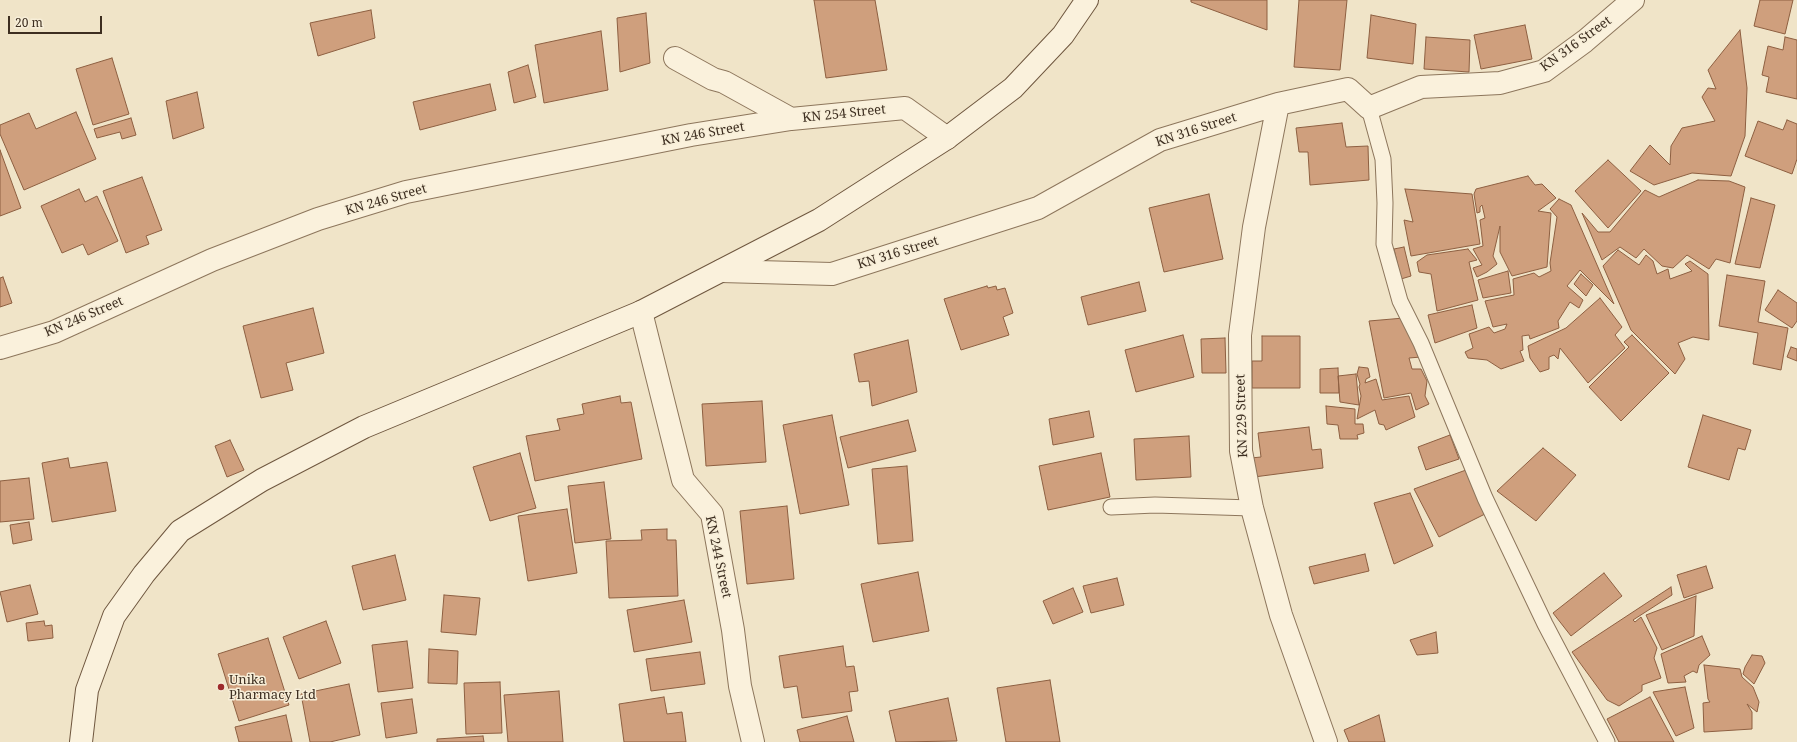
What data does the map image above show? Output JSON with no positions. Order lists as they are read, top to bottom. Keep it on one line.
{"streets":{"street":["KN 316 Street","KN 254 Street","KN 246 Street","KN 229 Street","KN 244 Street"]},"crossings":[["KN 316 Street","KN 229 Street"],["KN 254 Street","KN 246 Street"]],"places":["Unika Pharmacy Ltd"],"scale_bar":"20 m"}
